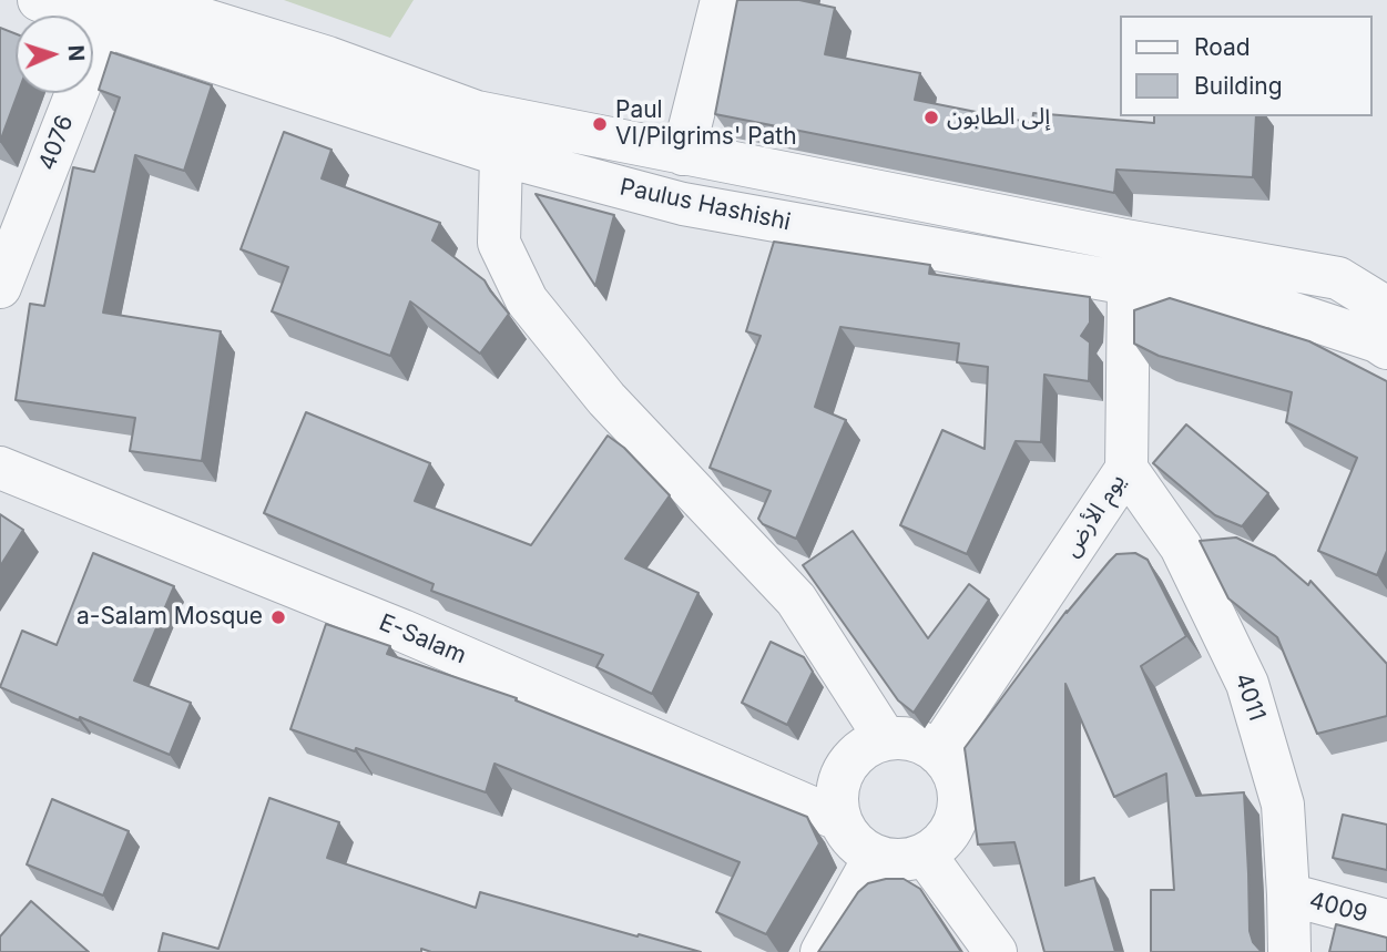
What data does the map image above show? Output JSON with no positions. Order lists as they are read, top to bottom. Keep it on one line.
{"streets":{"street":["4076","Paulus Hashishi","يوم الأرض","E-Salam","4011","4009"]},"crossings":[["4076","Paulus Hashishi"],["Paulus Hashishi","يوم الأرض"],["يوم الأرض","E-Salam"],["يوم الأرض","4011"],["4011","4009"]],"places":["إلى الطابون","Paul VI/Pilgrims' Path","a-Salam Mosque"],"legend":["Road","Building"],"north":"right"}
